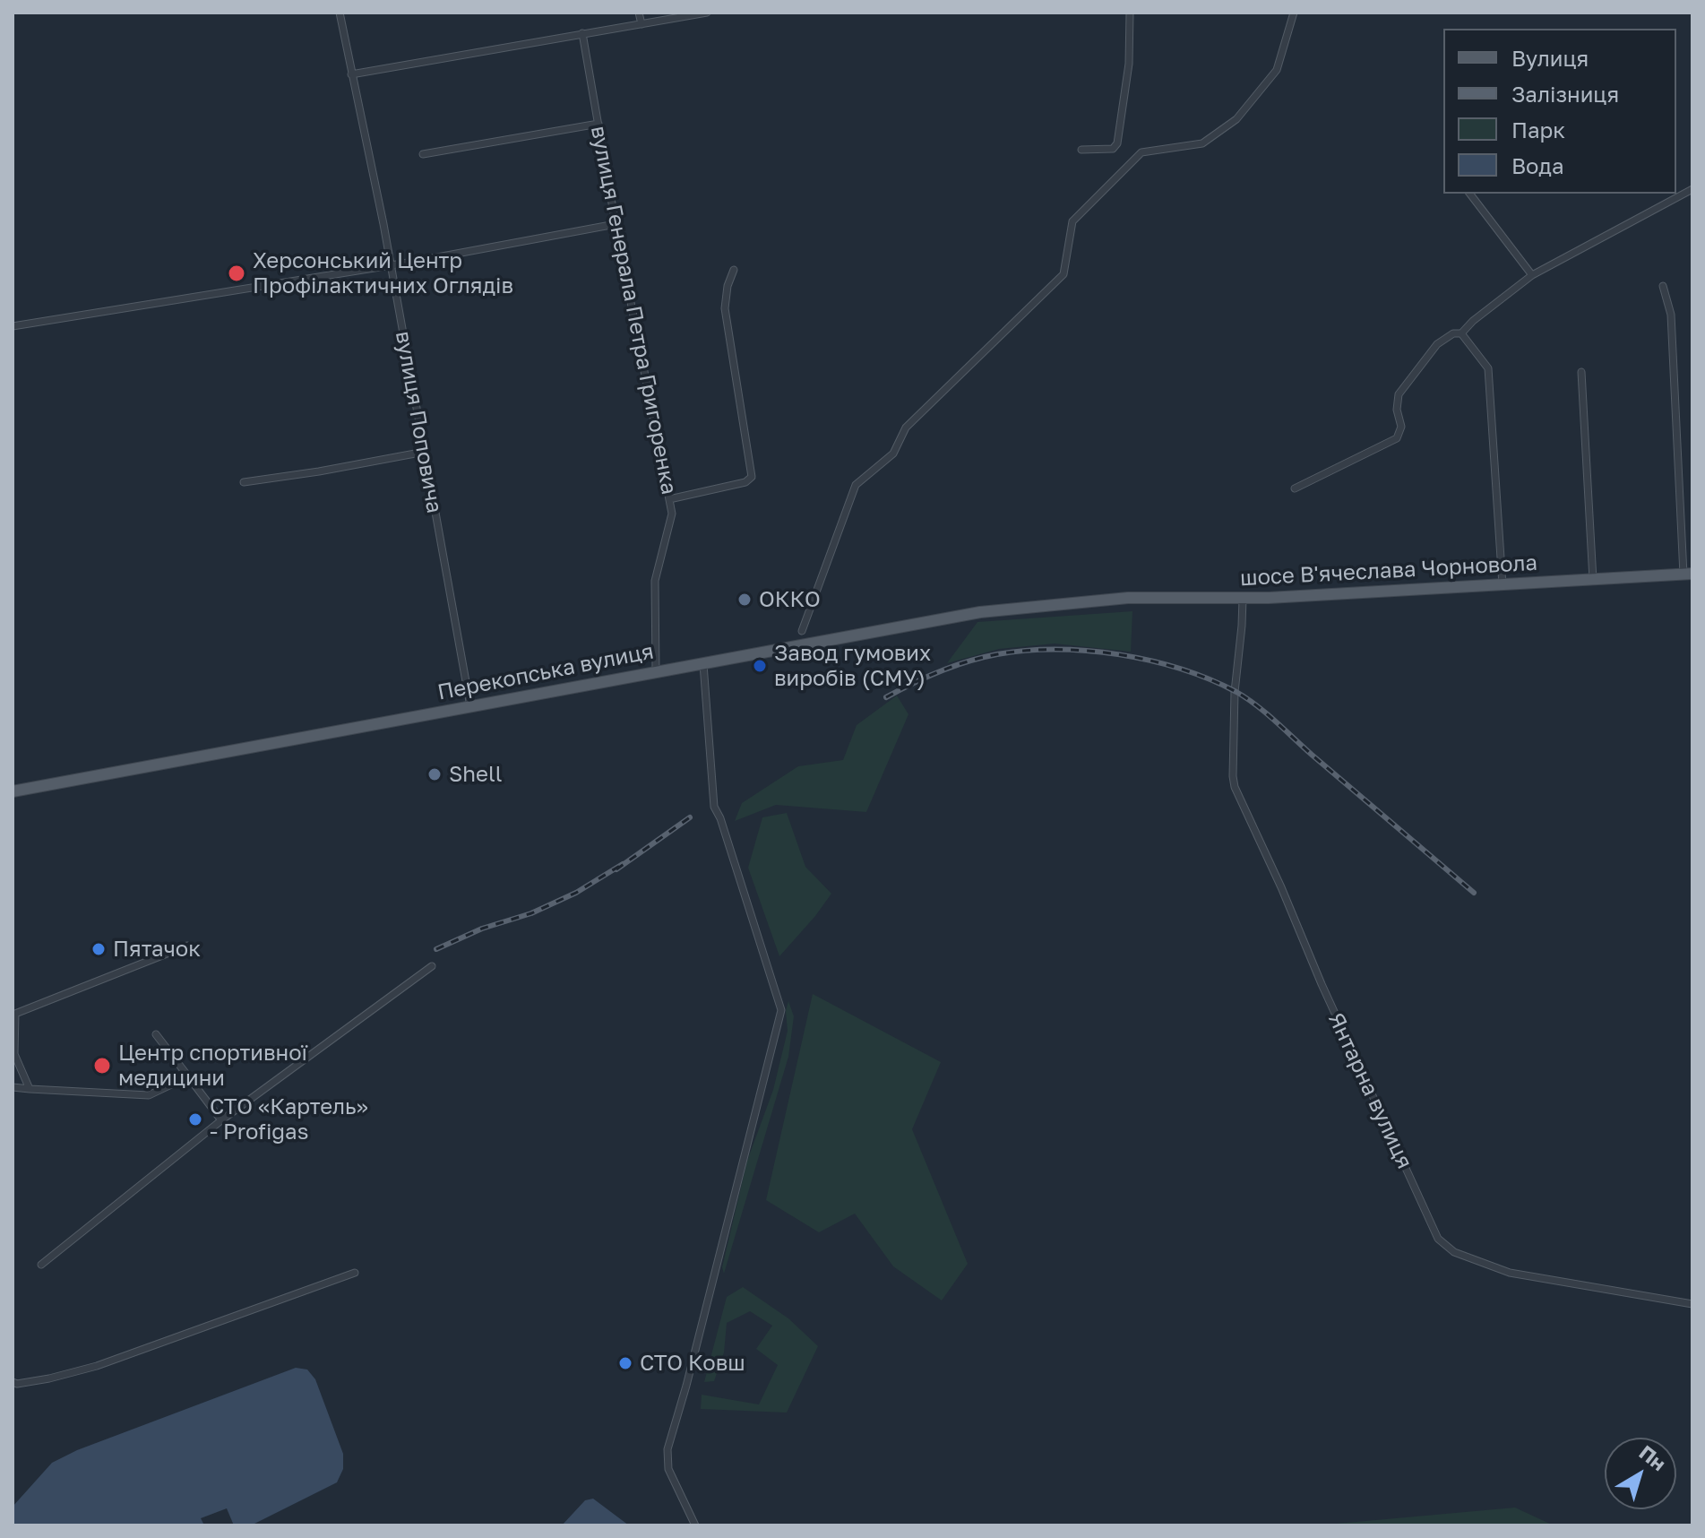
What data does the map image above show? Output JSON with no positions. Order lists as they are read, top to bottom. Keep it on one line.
{"streets":{"main road":["шосе В'ячеслава Чорновола","Перекопська вулиця"],"street":["вулиця Генерала Петра Григоренка","вулиця Поповича","Янтарна вулиця"]},"crossings":[["вулиця Генерала Петра Григоренка","Перекопська вулиця"],["вулиця Поповича","Перекопська вулиця"],["шосе В'ячеслава Чорновола","Перекопська вулиця"],["шосе В'ячеслава Чорновола","Янтарна вулиця"]],"places":["Херсонський Центр Профілактичних Оглядів","ОККО","Завод гумових виробів (СМУ)","Shell","Пятачок","Центр спортивної медицини","СТО «Картель» - Profigas","СТО Ковш"],"legend":["Вулиця","Залізниця","Парк","Вода"],"north":"top right"}
